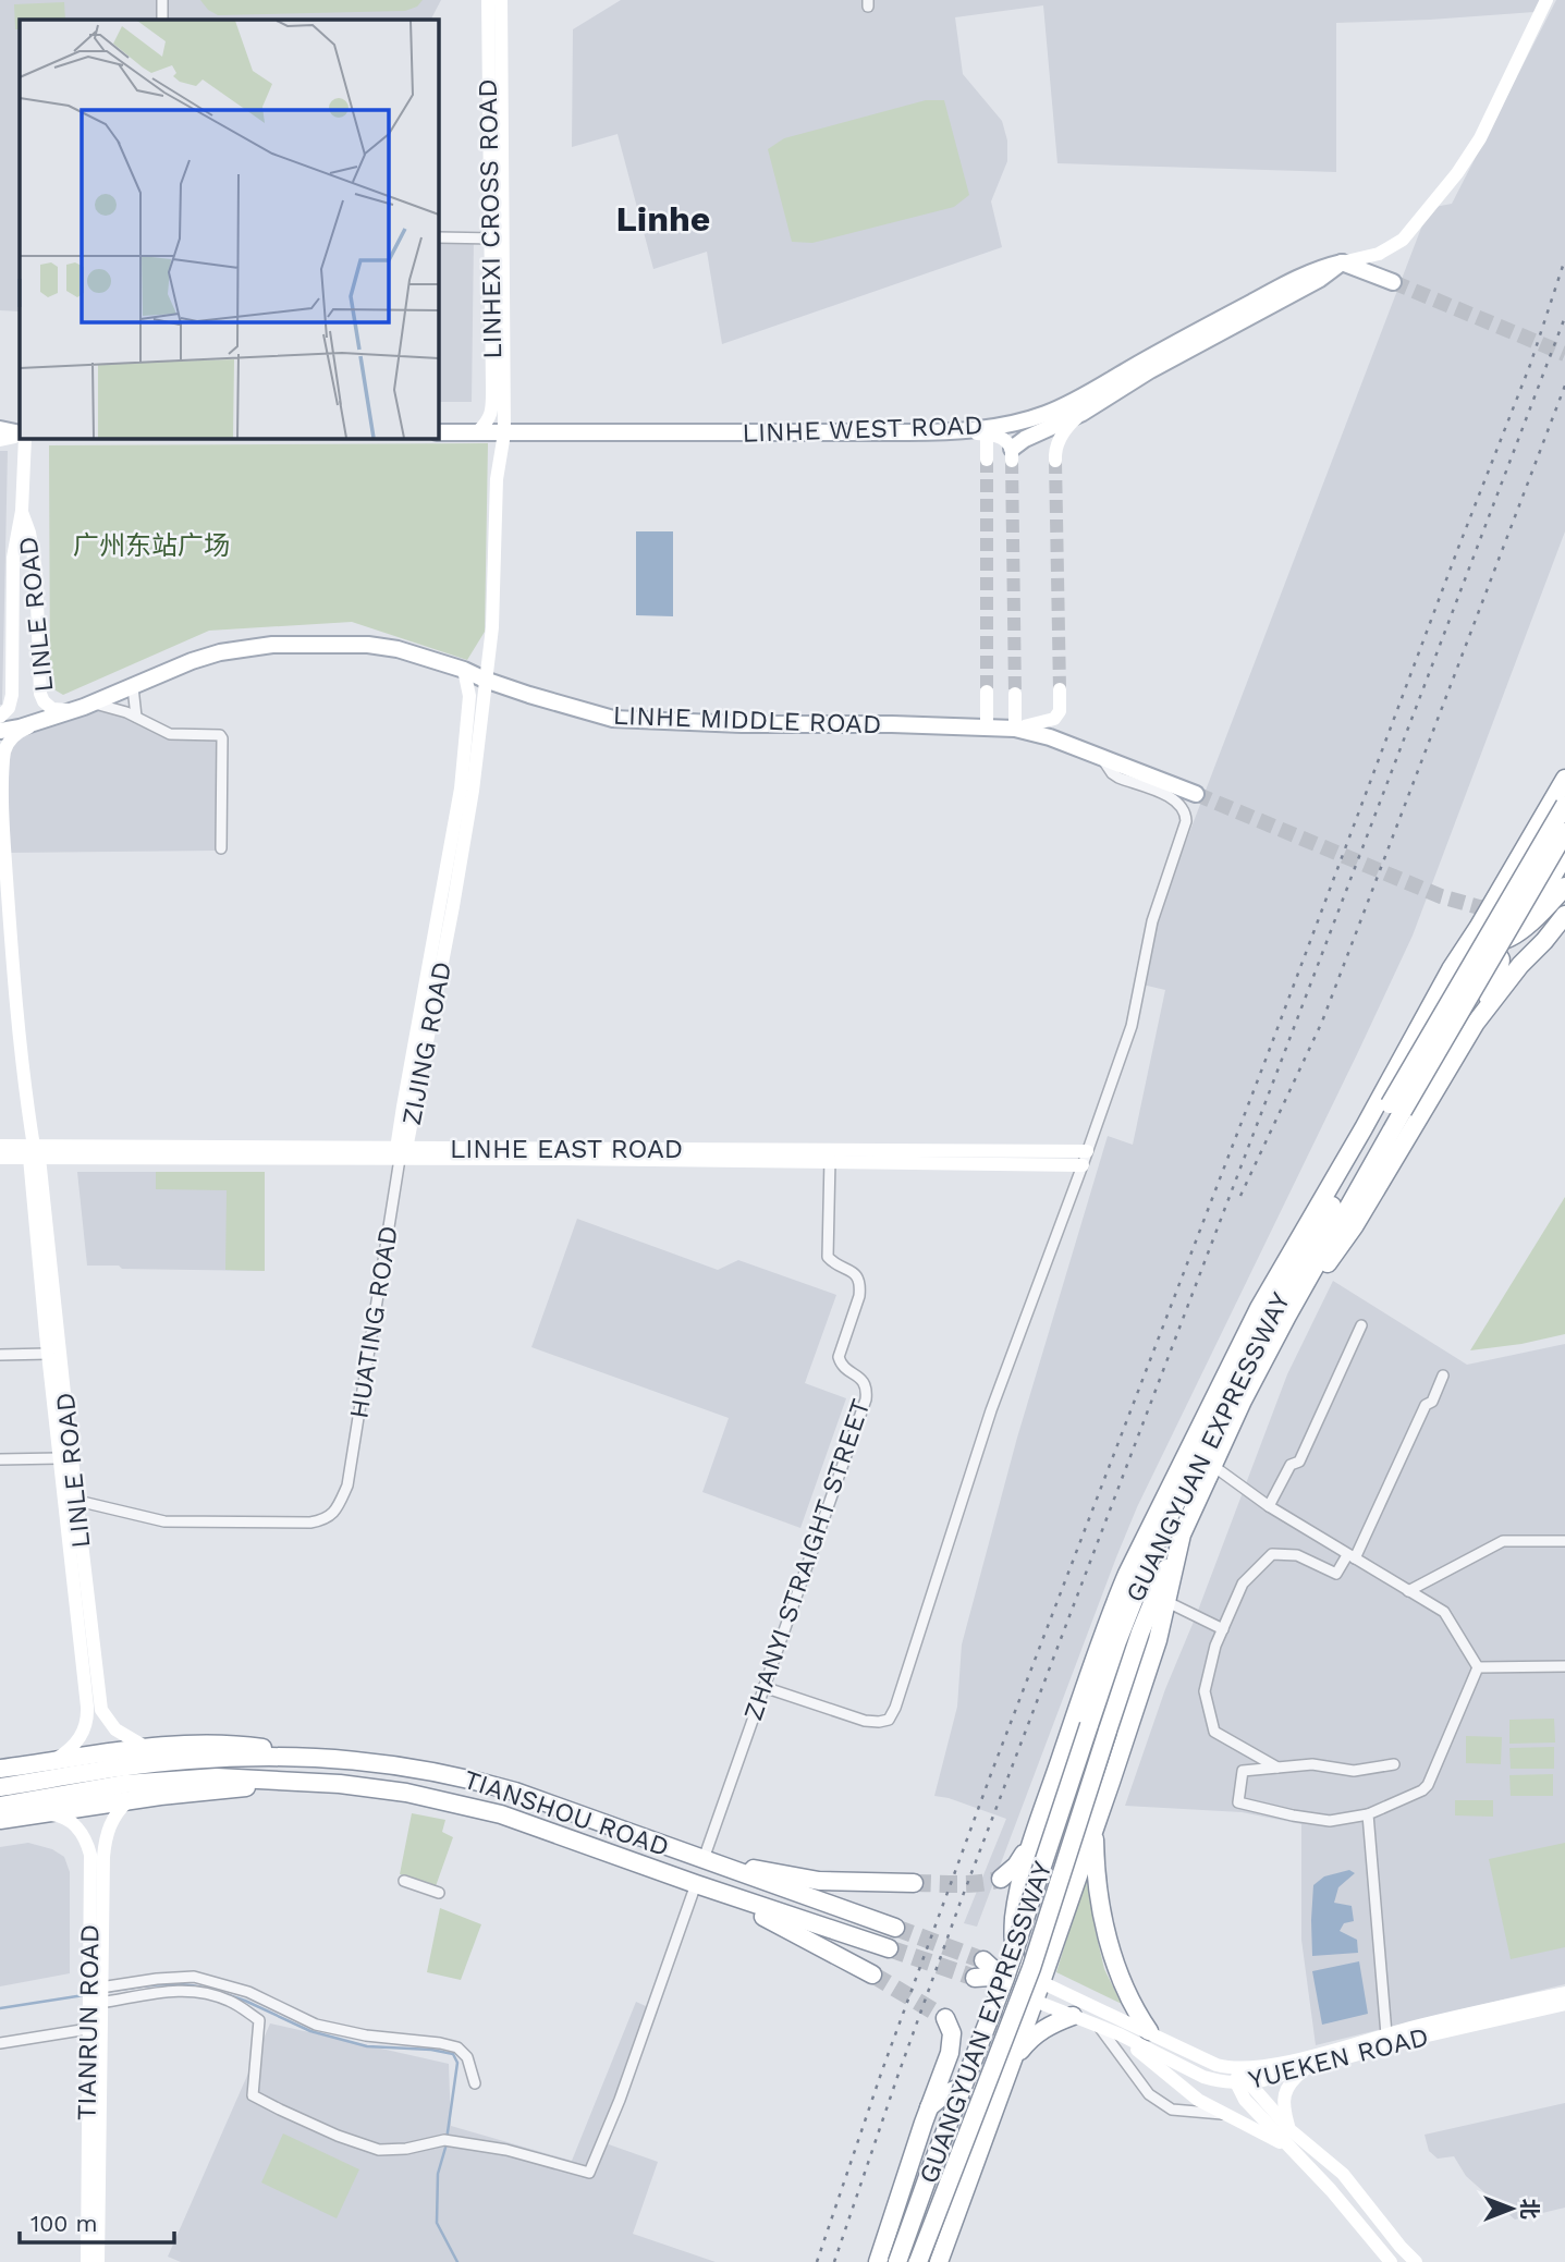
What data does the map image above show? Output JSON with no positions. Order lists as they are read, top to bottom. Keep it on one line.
{"streets":{"highway":["GUANGYUAN EXPRESSWAY","TIANSHOU ROAD"],"main road":["LINHE WEST ROAD","LINHE MIDDLE ROAD"],"street":["LINHEXI CROSS ROAD","LINLE ROAD","ZIJING ROAD","LINHE EAST ROAD","HUATING ROAD","ZHANYI STRAIGHT STREET","TIANRUN ROAD","YUEKEN ROAD"]},"crossings":[["LINHEXI CROSS ROAD","LINHE WEST ROAD"],["LINHEXI CROSS ROAD","ZIJING ROAD"],["LINHE WEST ROAD","ZIJING ROAD"],["LINLE ROAD","LINHE MIDDLE ROAD"],["LINLE ROAD","LINHE EAST ROAD"],["LINLE ROAD","HUATING ROAD"],["LINHE MIDDLE ROAD","ZIJING ROAD"],["ZIJING ROAD","LINHE EAST ROAD"],["ZIJING ROAD","HUATING ROAD"],["LINHE EAST ROAD","HUATING ROAD"],["LINHE EAST ROAD","ZHANYI STRAIGHT STREET"],["ZHANYI STRAIGHT STREET","TIANSHOU ROAD"]],"districts":["Linhe"],"parks":["广州东站广场"],"scale_bar":"100 m","north":"right"}
